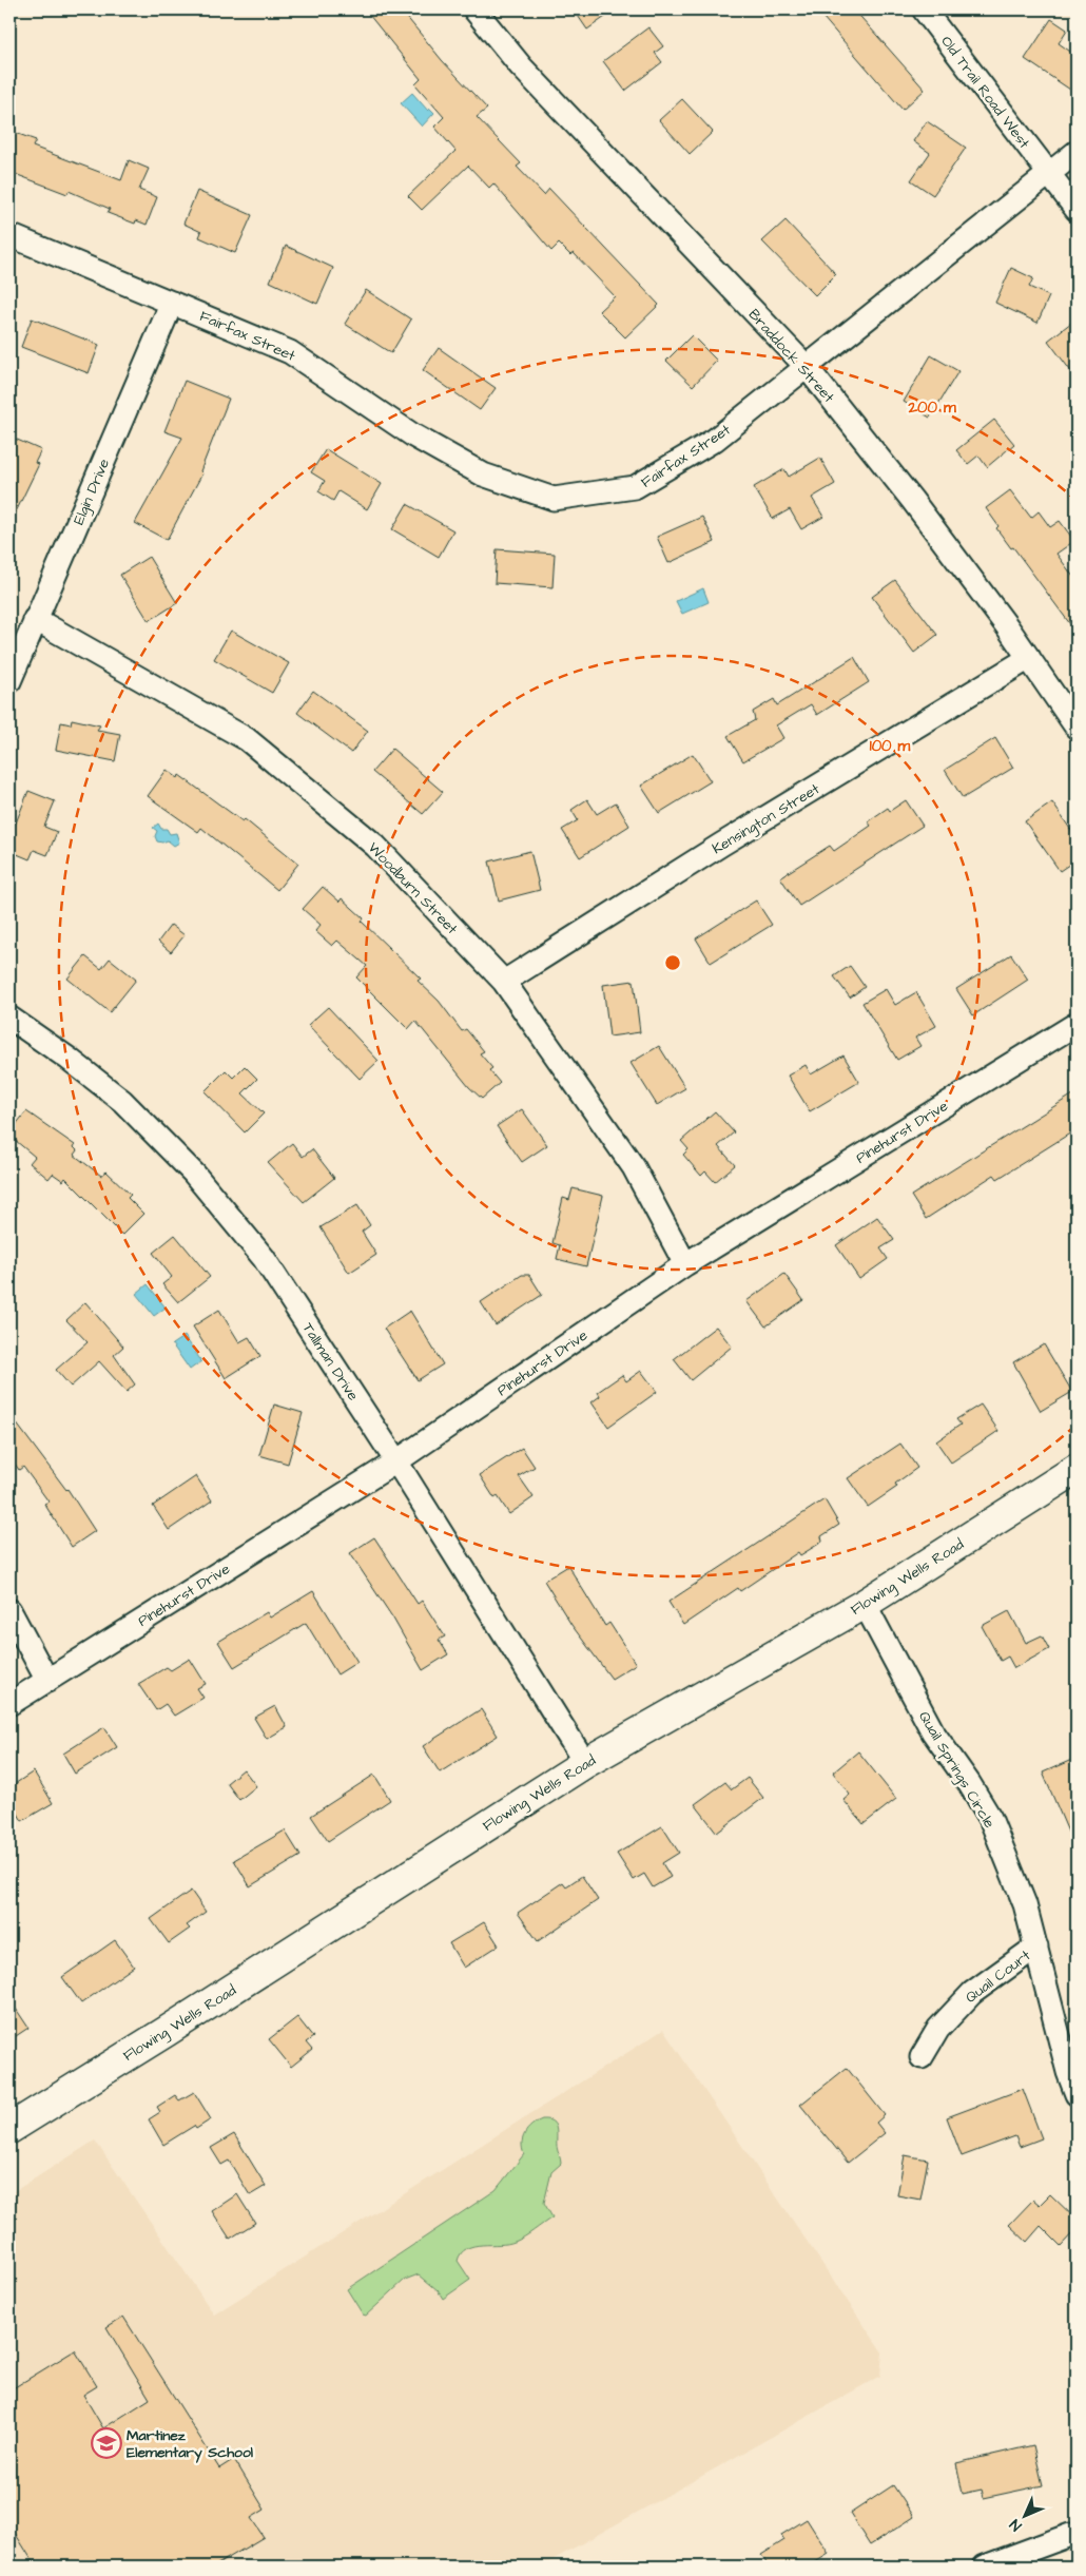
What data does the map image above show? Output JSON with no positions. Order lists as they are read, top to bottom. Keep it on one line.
{"streets":{"main road":["Flowing Wells Road"],"street":["Old Trail Road West","Fairfax Street","Braddock Street","Elgin Drive","Kensington Street","Woodburn Street","Pinehurst Drive","Tallman Drive","Quail Springs Circle","Quail Court"]},"crossings":[["Old Trail Road West","Fairfax Street"],["Fairfax Street","Braddock Street"],["Fairfax Street","Elgin Drive"],["Braddock Street","Kensington Street"],["Elgin Drive","Woodburn Street"],["Kensington Street","Woodburn Street"],["Woodburn Street","Pinehurst Drive"],["Pinehurst Drive","Tallman Drive"],["Tallman Drive","Flowing Wells Road"],["Flowing Wells Road","Quail Springs Circle"],["Quail Springs Circle","Quail Court"]],"places":{"school or university":["Martinez Elementary School"]},"north":"bottom left","rings":["200 m","100 m"]}
